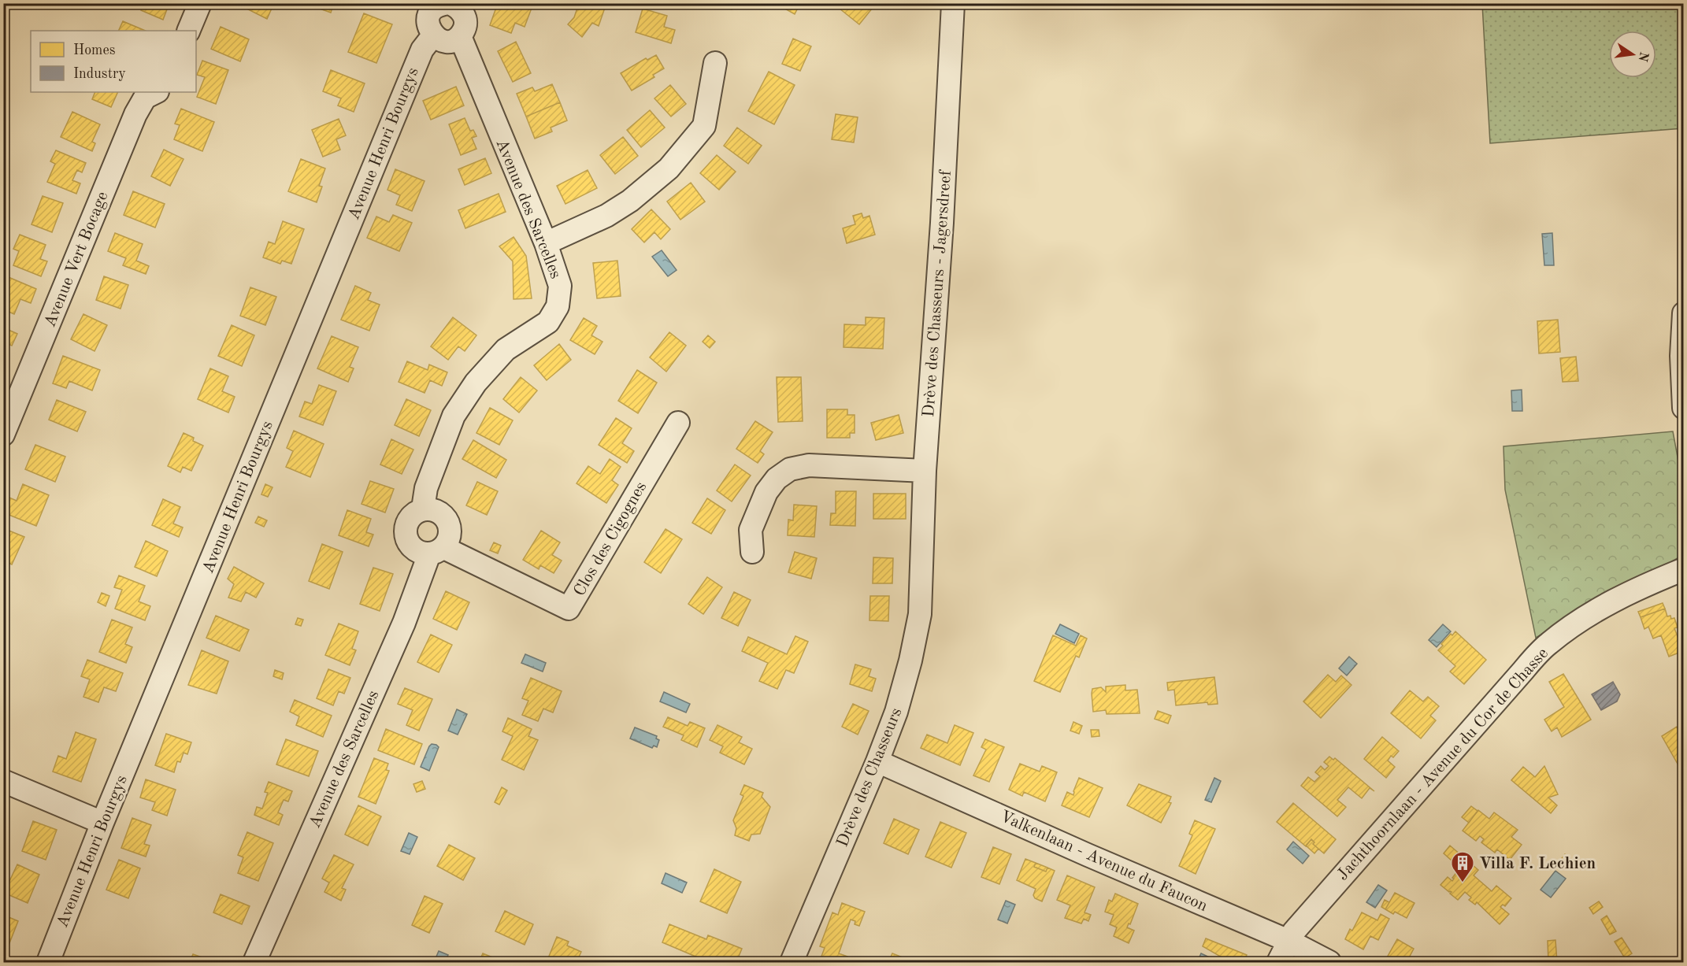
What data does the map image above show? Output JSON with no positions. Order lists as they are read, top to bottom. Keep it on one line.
{"streets":{"street":["Avenue Henri Bourgys","Avenue des Sarcelles","Avenue Vert Bocage","Drève des Chasseurs - Jagersdreef","Clos des Cigognes","Jachthoornlaan - Avenue du Cor de Chasse","Drève des Chasseurs","Valkenlaan - Avenue du Faucon"]},"crossings":[["Avenue Henri Bourgys","Avenue des Sarcelles"],["Avenue des Sarcelles","Clos des Cigognes"],["Drève des Chasseurs - Jagersdreef","Drève des Chasseurs"],["Jachthoornlaan - Avenue du Cor de Chasse","Valkenlaan - Avenue du Faucon"],["Drève des Chasseurs","Valkenlaan - Avenue du Faucon"]],"places":{"building":["Villa F. Lechien"]},"legend":["Homes","Industry"],"north":"right"}
